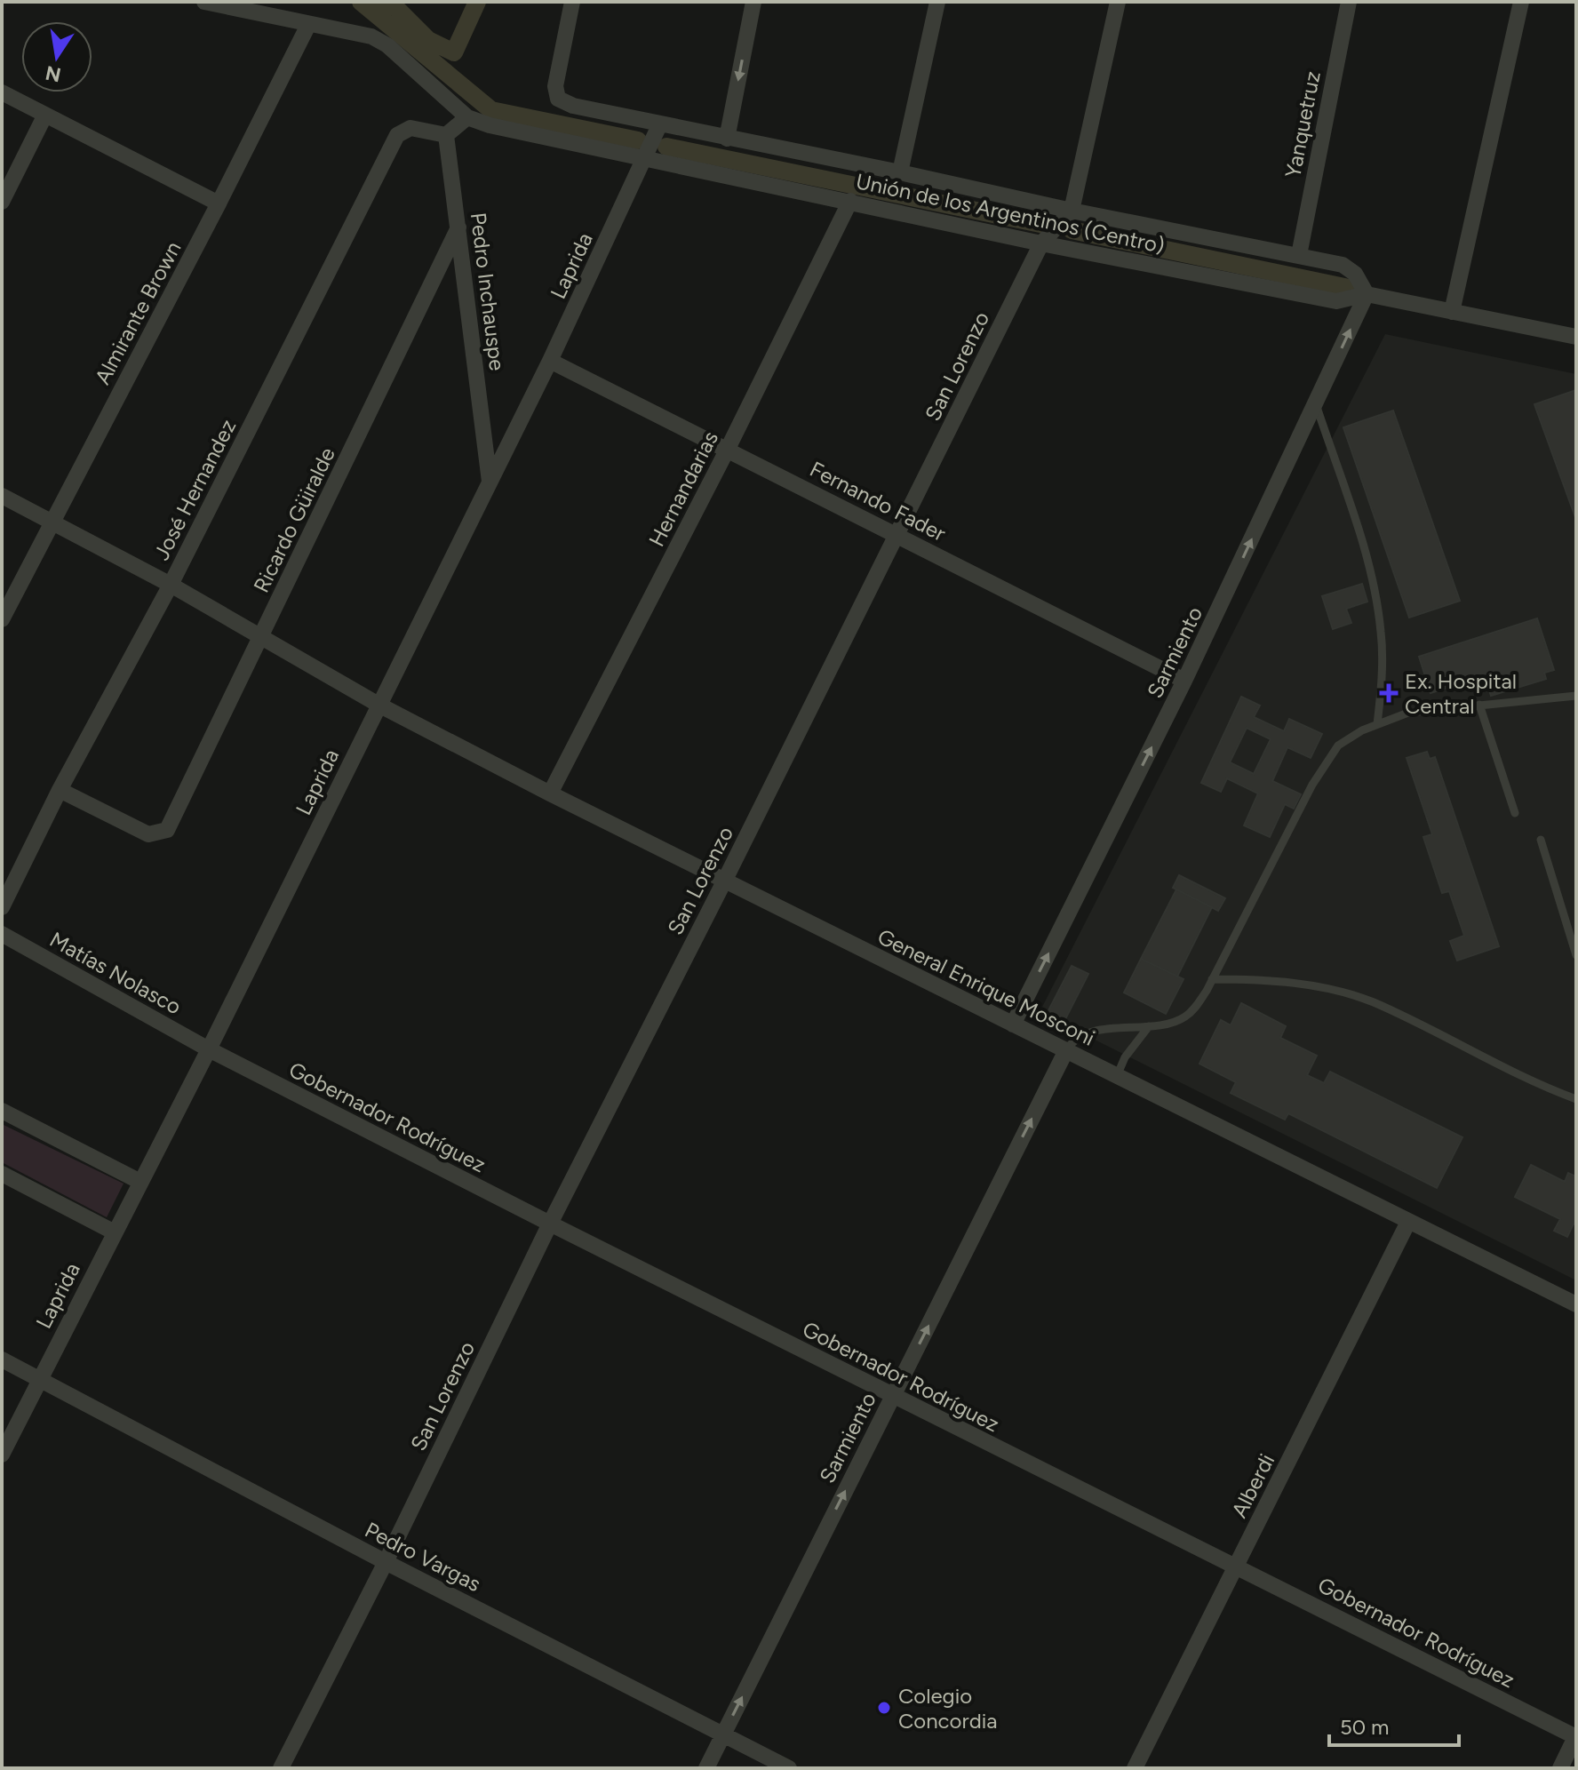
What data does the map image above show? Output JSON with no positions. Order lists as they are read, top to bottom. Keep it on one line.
{"streets":{"street":["Yanquetruz","Unión de los Argentinos (Centro)","Laprida","Pedro Inchauspe","Almirante Brown","San Lorenzo","Hernandarias","José Hernandez","Fernando Fader","Ricardo Güiralde","Sarmiento","Matías Nolasco","General Enrique Mosconi","Gobernador Rodríguez","Alberdi","Pedro Vargas"]},"crossings":[["Yanquetruz","Unión de los Argentinos (Centro)"],["Unión de los Argentinos (Centro)","Laprida"],["Unión de los Argentinos (Centro)","San Lorenzo"],["Unión de los Argentinos (Centro)","Hernandarias"],["Unión de los Argentinos (Centro)","Sarmiento"],["Laprida","Pedro Inchauspe"],["Laprida","Fernando Fader"],["Laprida","Matías Nolasco"],["Laprida","General Enrique Mosconi"],["Laprida","Gobernador Rodríguez"],["Laprida","Pedro Vargas"],["Pedro Inchauspe","José Hernandez"],["Pedro Inchauspe","Ricardo Güiralde"],["Almirante Brown","General Enrique Mosconi"],["San Lorenzo","Fernando Fader"],["San Lorenzo","General Enrique Mosconi"],["San Lorenzo","Gobernador Rodríguez"],["San Lorenzo","Pedro Vargas"],["Hernandarias","Fernando Fader"],["Hernandarias","General Enrique Mosconi"],["José Hernandez","Ricardo Güiralde"],["José Hernandez","General Enrique Mosconi"],["Fernando Fader","Sarmiento"],["Ricardo Güiralde","General Enrique Mosconi"],["Sarmiento","General Enrique Mosconi"],["Sarmiento","Gobernador Rodríguez"],["Sarmiento","Pedro Vargas"],["Matías Nolasco","Gobernador Rodríguez"],["General Enrique Mosconi","Alberdi"],["Gobernador Rodríguez","Alberdi"]],"one_way":["Sarmiento"],"places":{"health":["Ex. Hospital Central"],"other":["Colegio Concordia"]},"scale_bar":"50 m","north":"bottom"}
